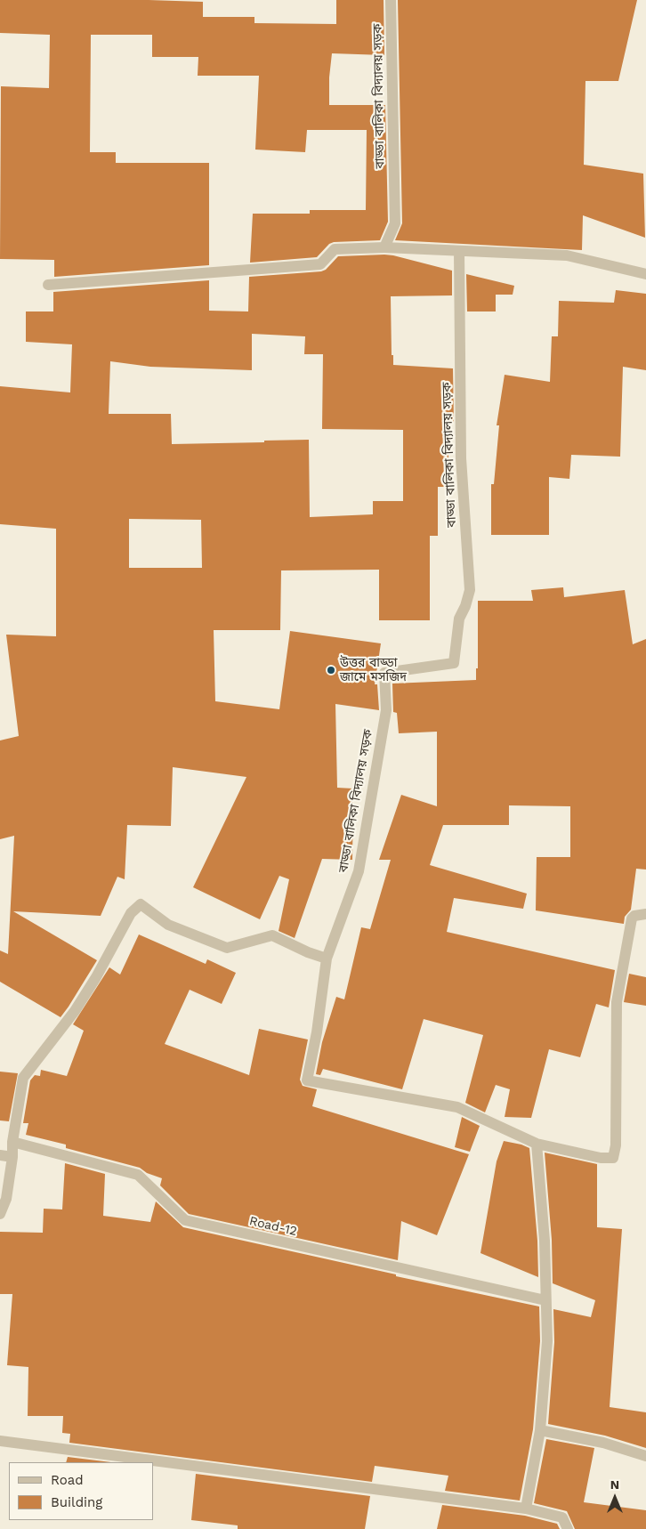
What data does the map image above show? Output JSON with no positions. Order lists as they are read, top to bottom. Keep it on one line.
{"streets":{"street":["বাড্ডা বালিকা বিদ্যালয় সড়ক","Road-12"]},"places":["উত্তর বাড্ডা জামে মসজিদ"],"legend":["Road","Building"],"north":"top"}
